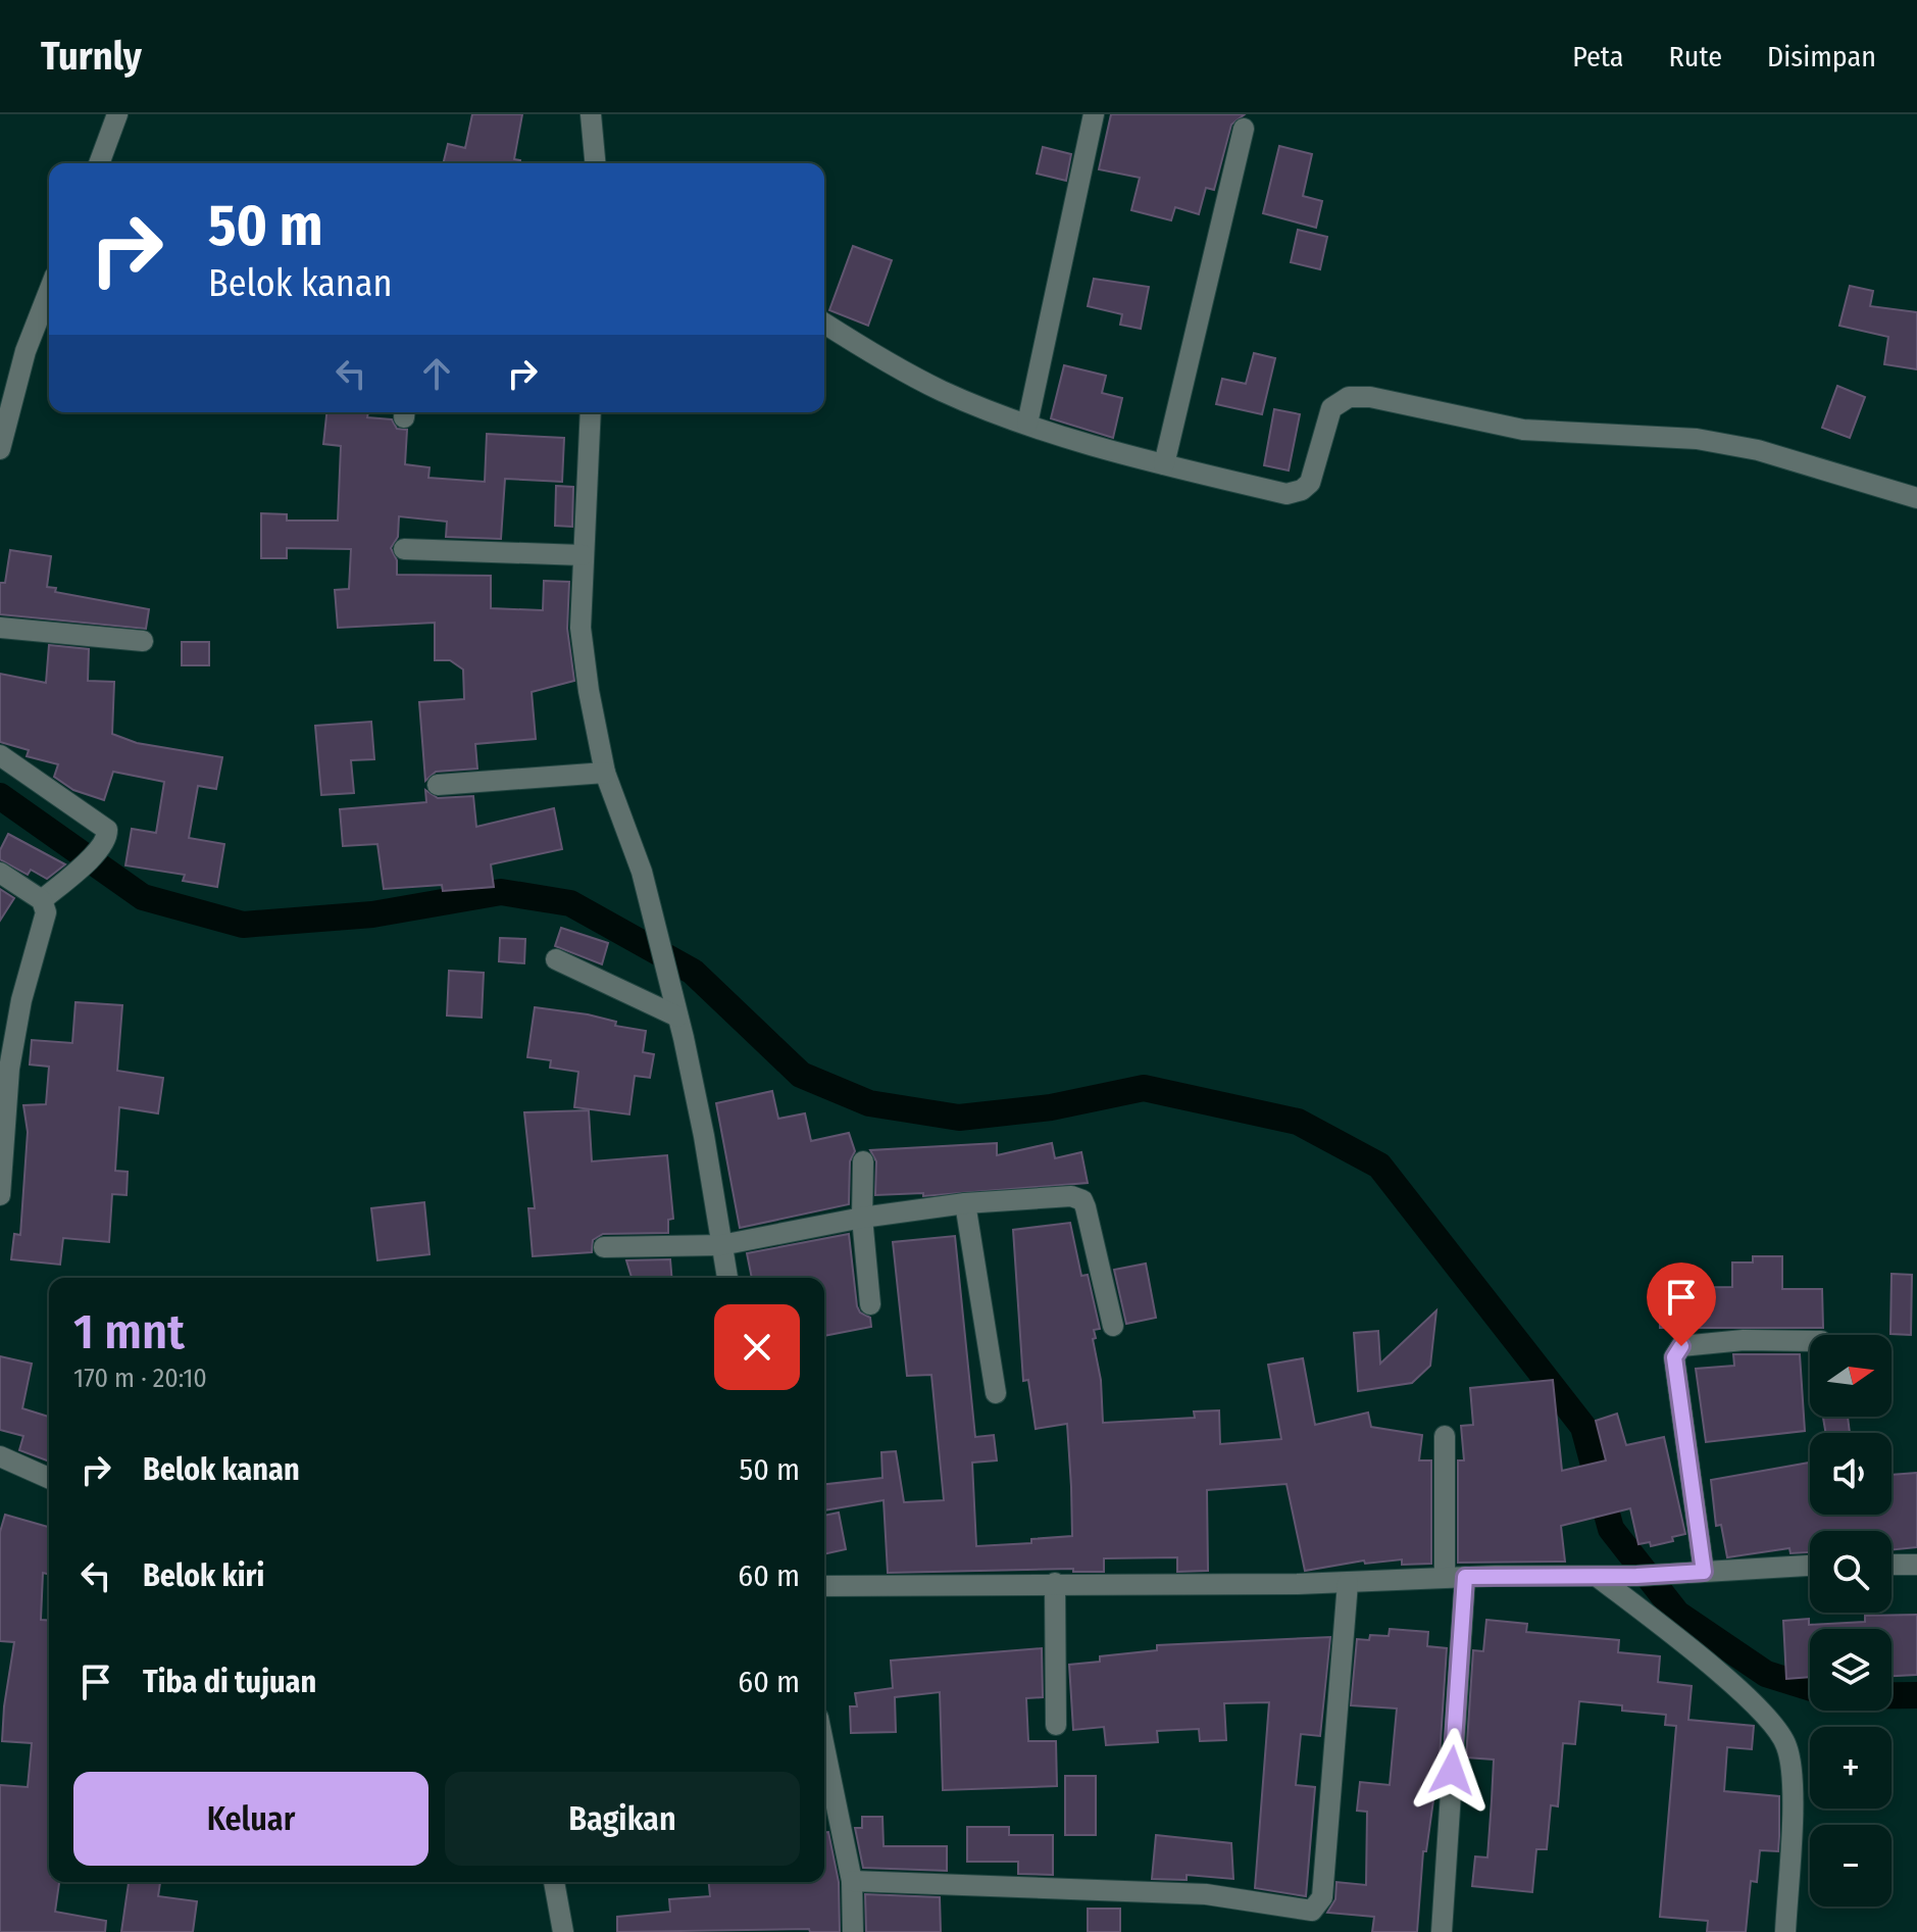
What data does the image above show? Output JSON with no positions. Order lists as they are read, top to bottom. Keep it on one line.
{"north":"right","page":{"header":"Turnly","nav":["Peta","Rute","Disimpan"],"turn":["50 m","Belok kanan"],"heading":["1 mnt","170 m · 20:10"],"map_buttons":["+","−"],"list":[{"name":"Belok kanan","value":"50 m"},{"name":"Belok kiri","value":"60 m"},{"name":"Tiba di tujuan","value":"60 m"}],"buttons":["Keluar","Bagikan"]}}
